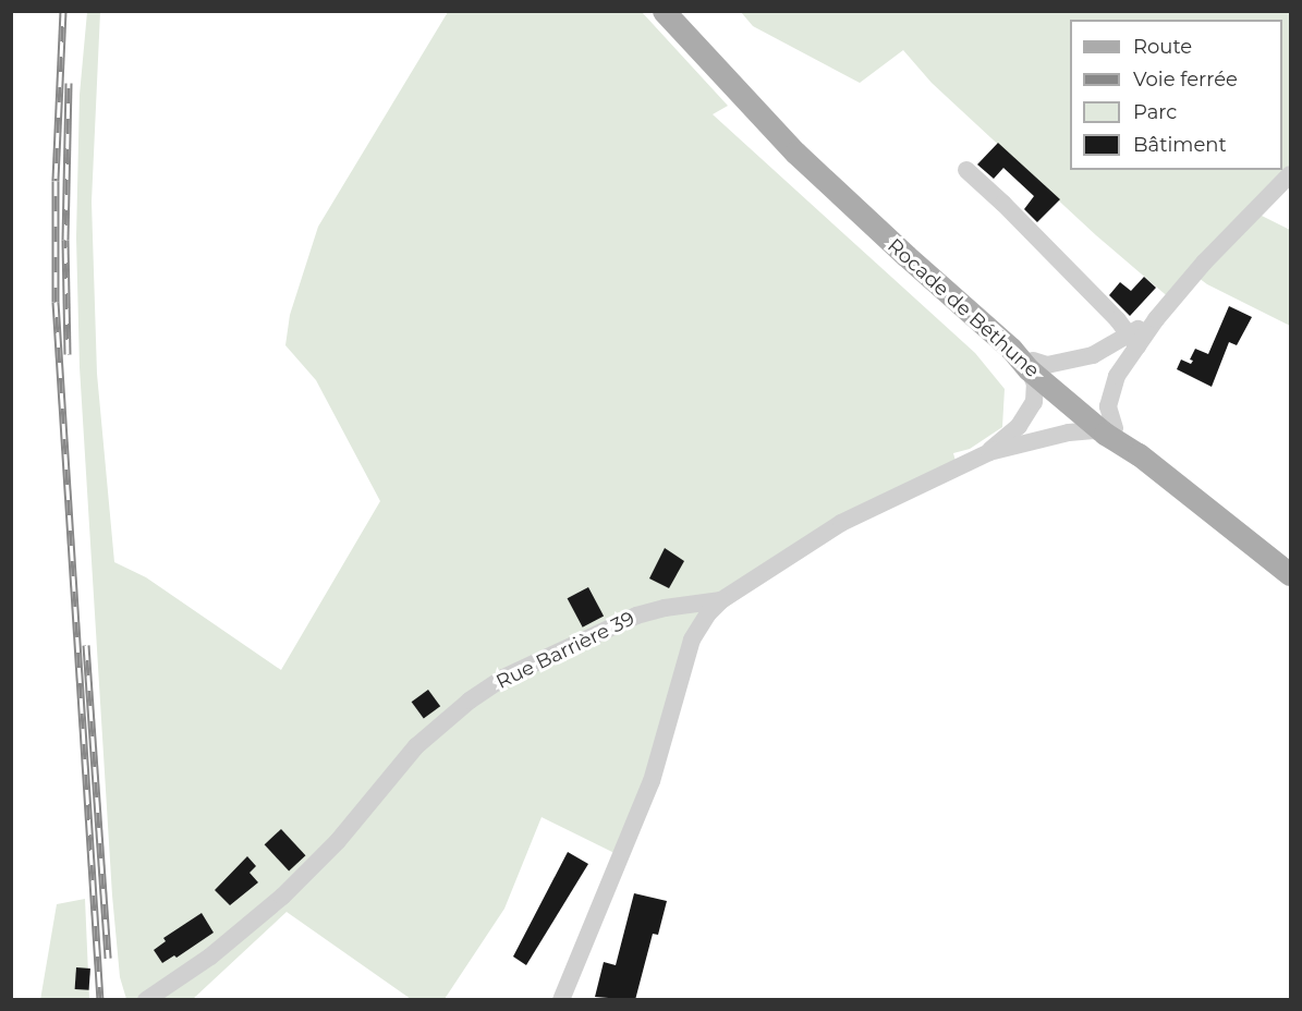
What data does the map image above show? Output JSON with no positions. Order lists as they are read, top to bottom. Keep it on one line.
{"streets":{"main road":["Rocade de Béthune"],"street":["Rue Barrière 39"]},"crossings":[["Rocade de Béthune","Rue Barrière 39"]],"legend":["Route","Voie ferrée","Parc","Bâtiment"]}
